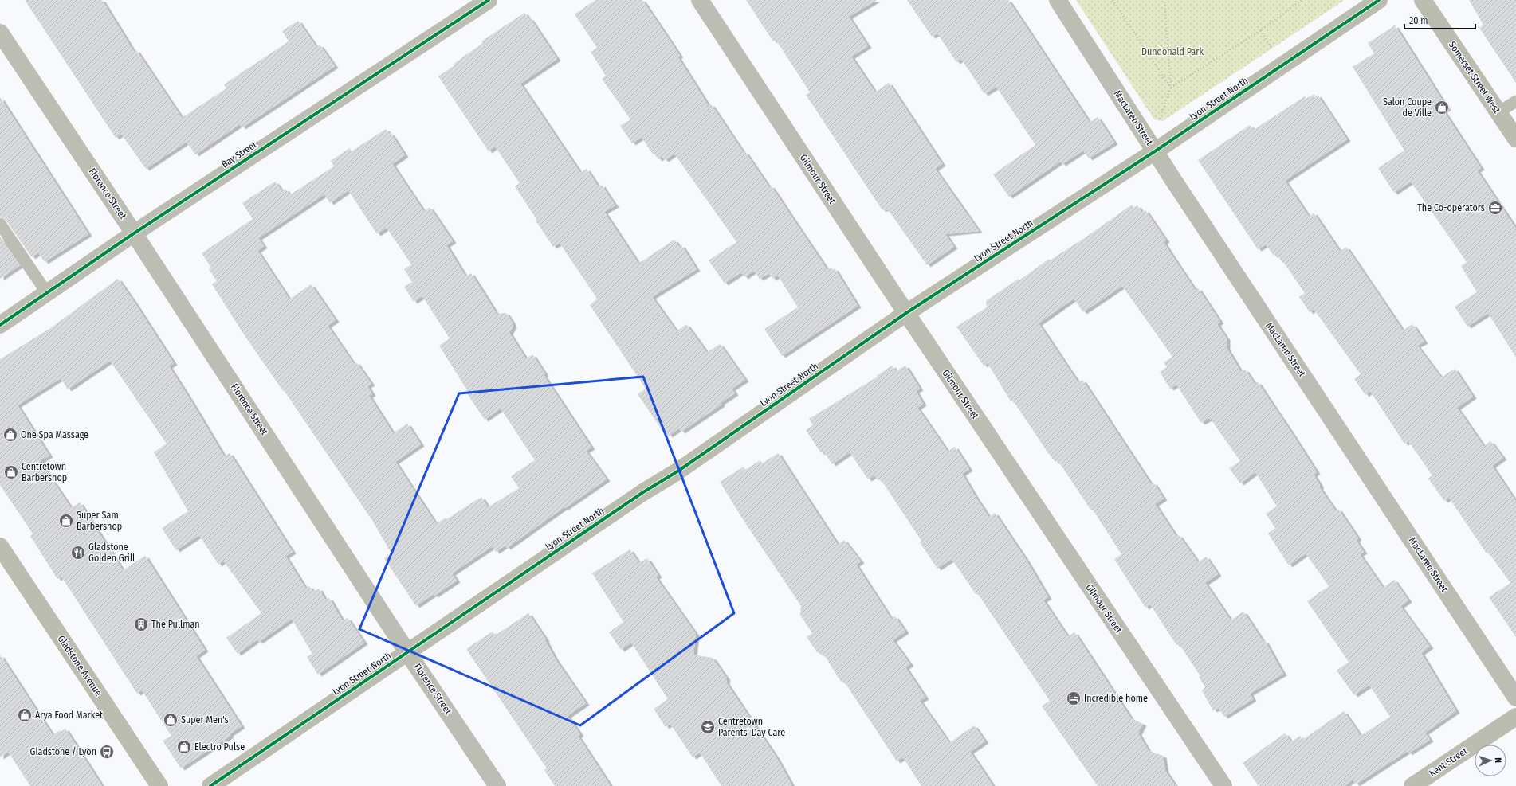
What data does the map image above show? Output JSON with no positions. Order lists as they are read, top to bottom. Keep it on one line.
{"streets":{"main road":["Somerset Street West","Lyon Street North","Gladstone Avenue","Kent Street"],"street":["MacLaren Street","Bay Street","Gilmour Street","Florence Street"]},"crossings":[["Lyon Street North","MacLaren Street"],["Lyon Street North","Gilmour Street"],["Lyon Street North","Florence Street"],["Bay Street","Florence Street"]],"parks":["Dundonald Park"],"places":{"shop":["Salon Coupe de Ville","One Spa Massage","Centretown Barbershop","Super Sam Barbershop","Arya Food Market","Super Men's","Electro Pulse"],"office":["The Co-operators"],"restaurant":["Gladstone Golden Grill"],"building":["The Pullman"],"hotel":["Incredible home"],"school or university":["Centretown Parents' Day Care"],"bus stop":["Gladstone / Lyon"]},"scale_bar":"20 m","north":"right"}
